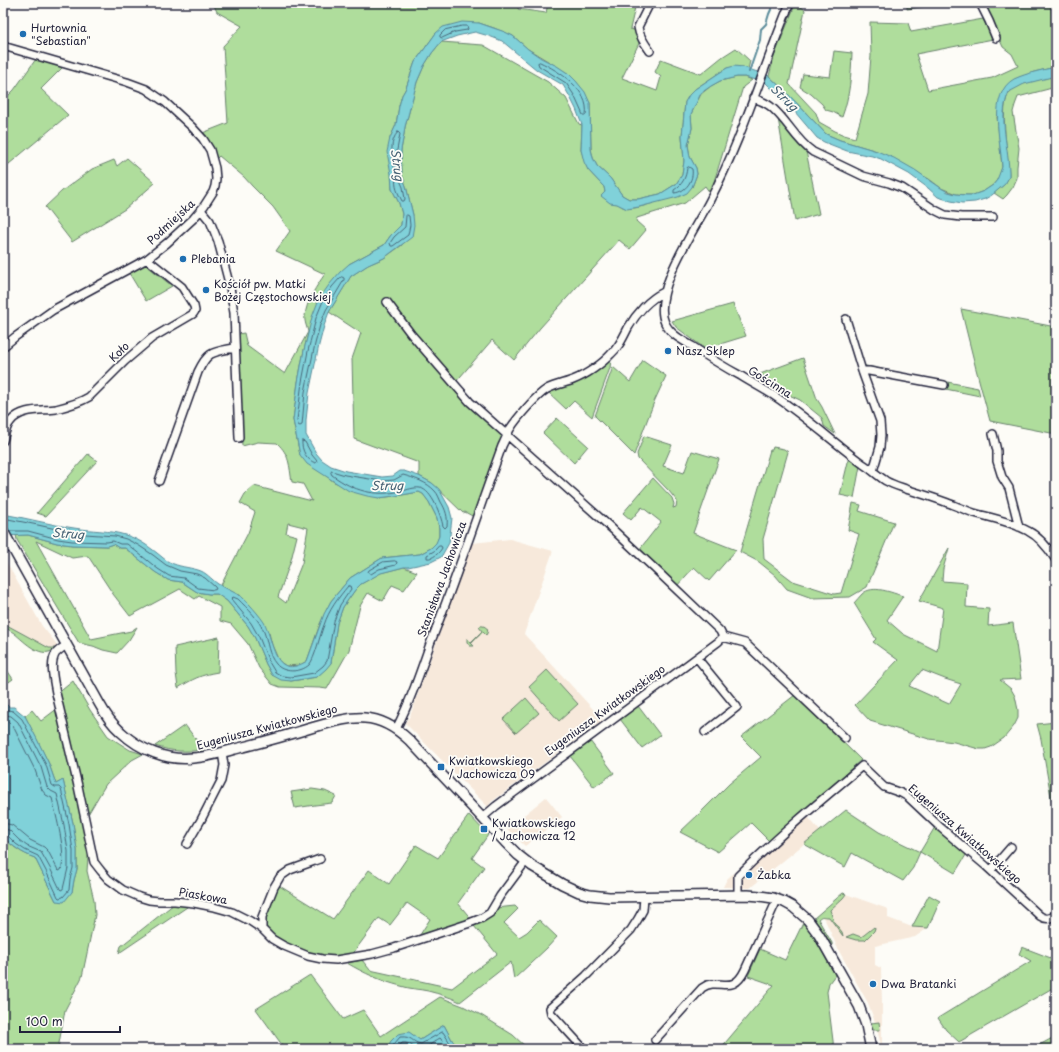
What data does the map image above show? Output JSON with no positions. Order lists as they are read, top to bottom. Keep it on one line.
{"streets":{"street":["Podmiejska","Koło","Gościnna","Stanisława Jachowicza","Eugeniusza Kwiatkowskiego","Piaskowa"]},"crossings":[["Podmiejska","Koło"],["Gościnna","Stanisława Jachowicza"],["Stanisława Jachowicza","Eugeniusza Kwiatkowskiego"],["Eugeniusza Kwiatkowskiego","Piaskowa"]],"water":["Strug"],"places":{"other":["Hurtownia \"Sebastian\"","Plebania","Kościół pw. Matki Bożej Częstochowskiej","Nasz Sklep","Żabka","Dwa Bratanki"],"transit":["Kwiatkowskiego / Jachowicza 09","Kwiatkowskiego / Jachowicza 12"]},"scale_bar":"100 m"}
